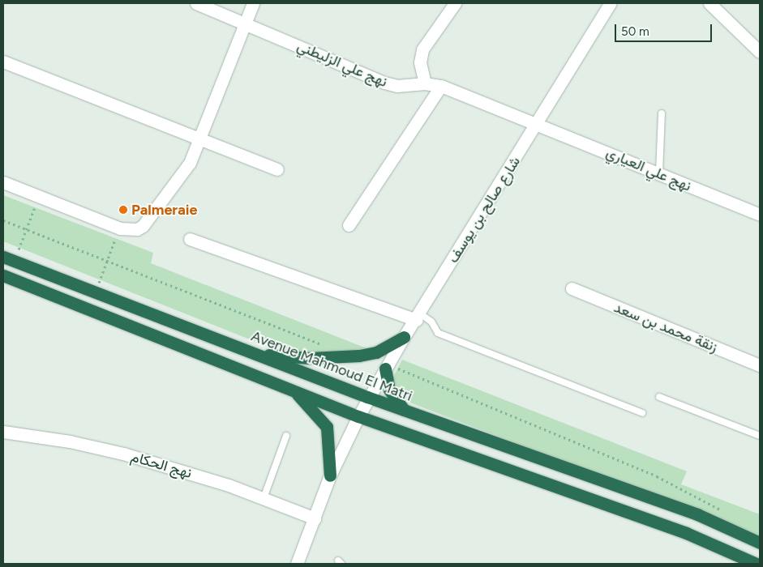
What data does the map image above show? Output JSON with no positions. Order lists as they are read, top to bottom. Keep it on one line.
{"streets":{"highway":["Avenue Mahmoud El Matri"],"street":["نهج علي الزليطني","نهج علي العياري","شارع صالح بن يوسف","زنقة محمد بن سعد","نهج الحكام"]},"crossings":[["نهج علي الزليطني","نهج علي العياري"],["نهج علي الزليطني","شارع صالح بن يوسف"],["نهج علي العياري","شارع صالح بن يوسف"],["شارع صالح بن يوسف","Avenue Mahmoud El Matri"],["شارع صالح بن يوسف","نهج الحكام"]],"places":["Palmeraie"],"scale_bar":"50 m"}
